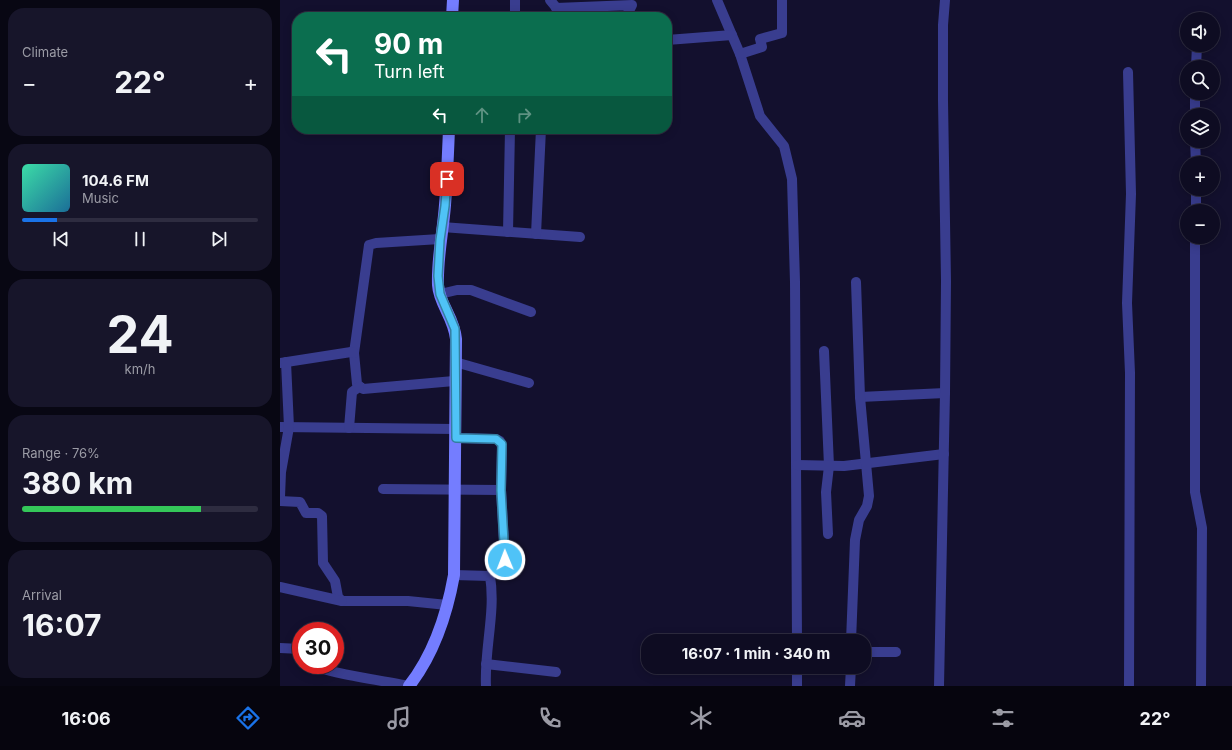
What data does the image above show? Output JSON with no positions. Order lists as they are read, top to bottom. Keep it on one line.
{"page":{"tile":["Climate",["24","km/h"],["Range · 76%","380 km"],["Arrival","16:07"]],"map_buttons":["+","−"],"turn":["90 m","Turn left"],"heat":["−","22°","+"],"song":["104.6 FM","Music"],"limit":"30","trip":"16:07 · 1 min · 340 m","tabs":["16:06","22°"]}}
